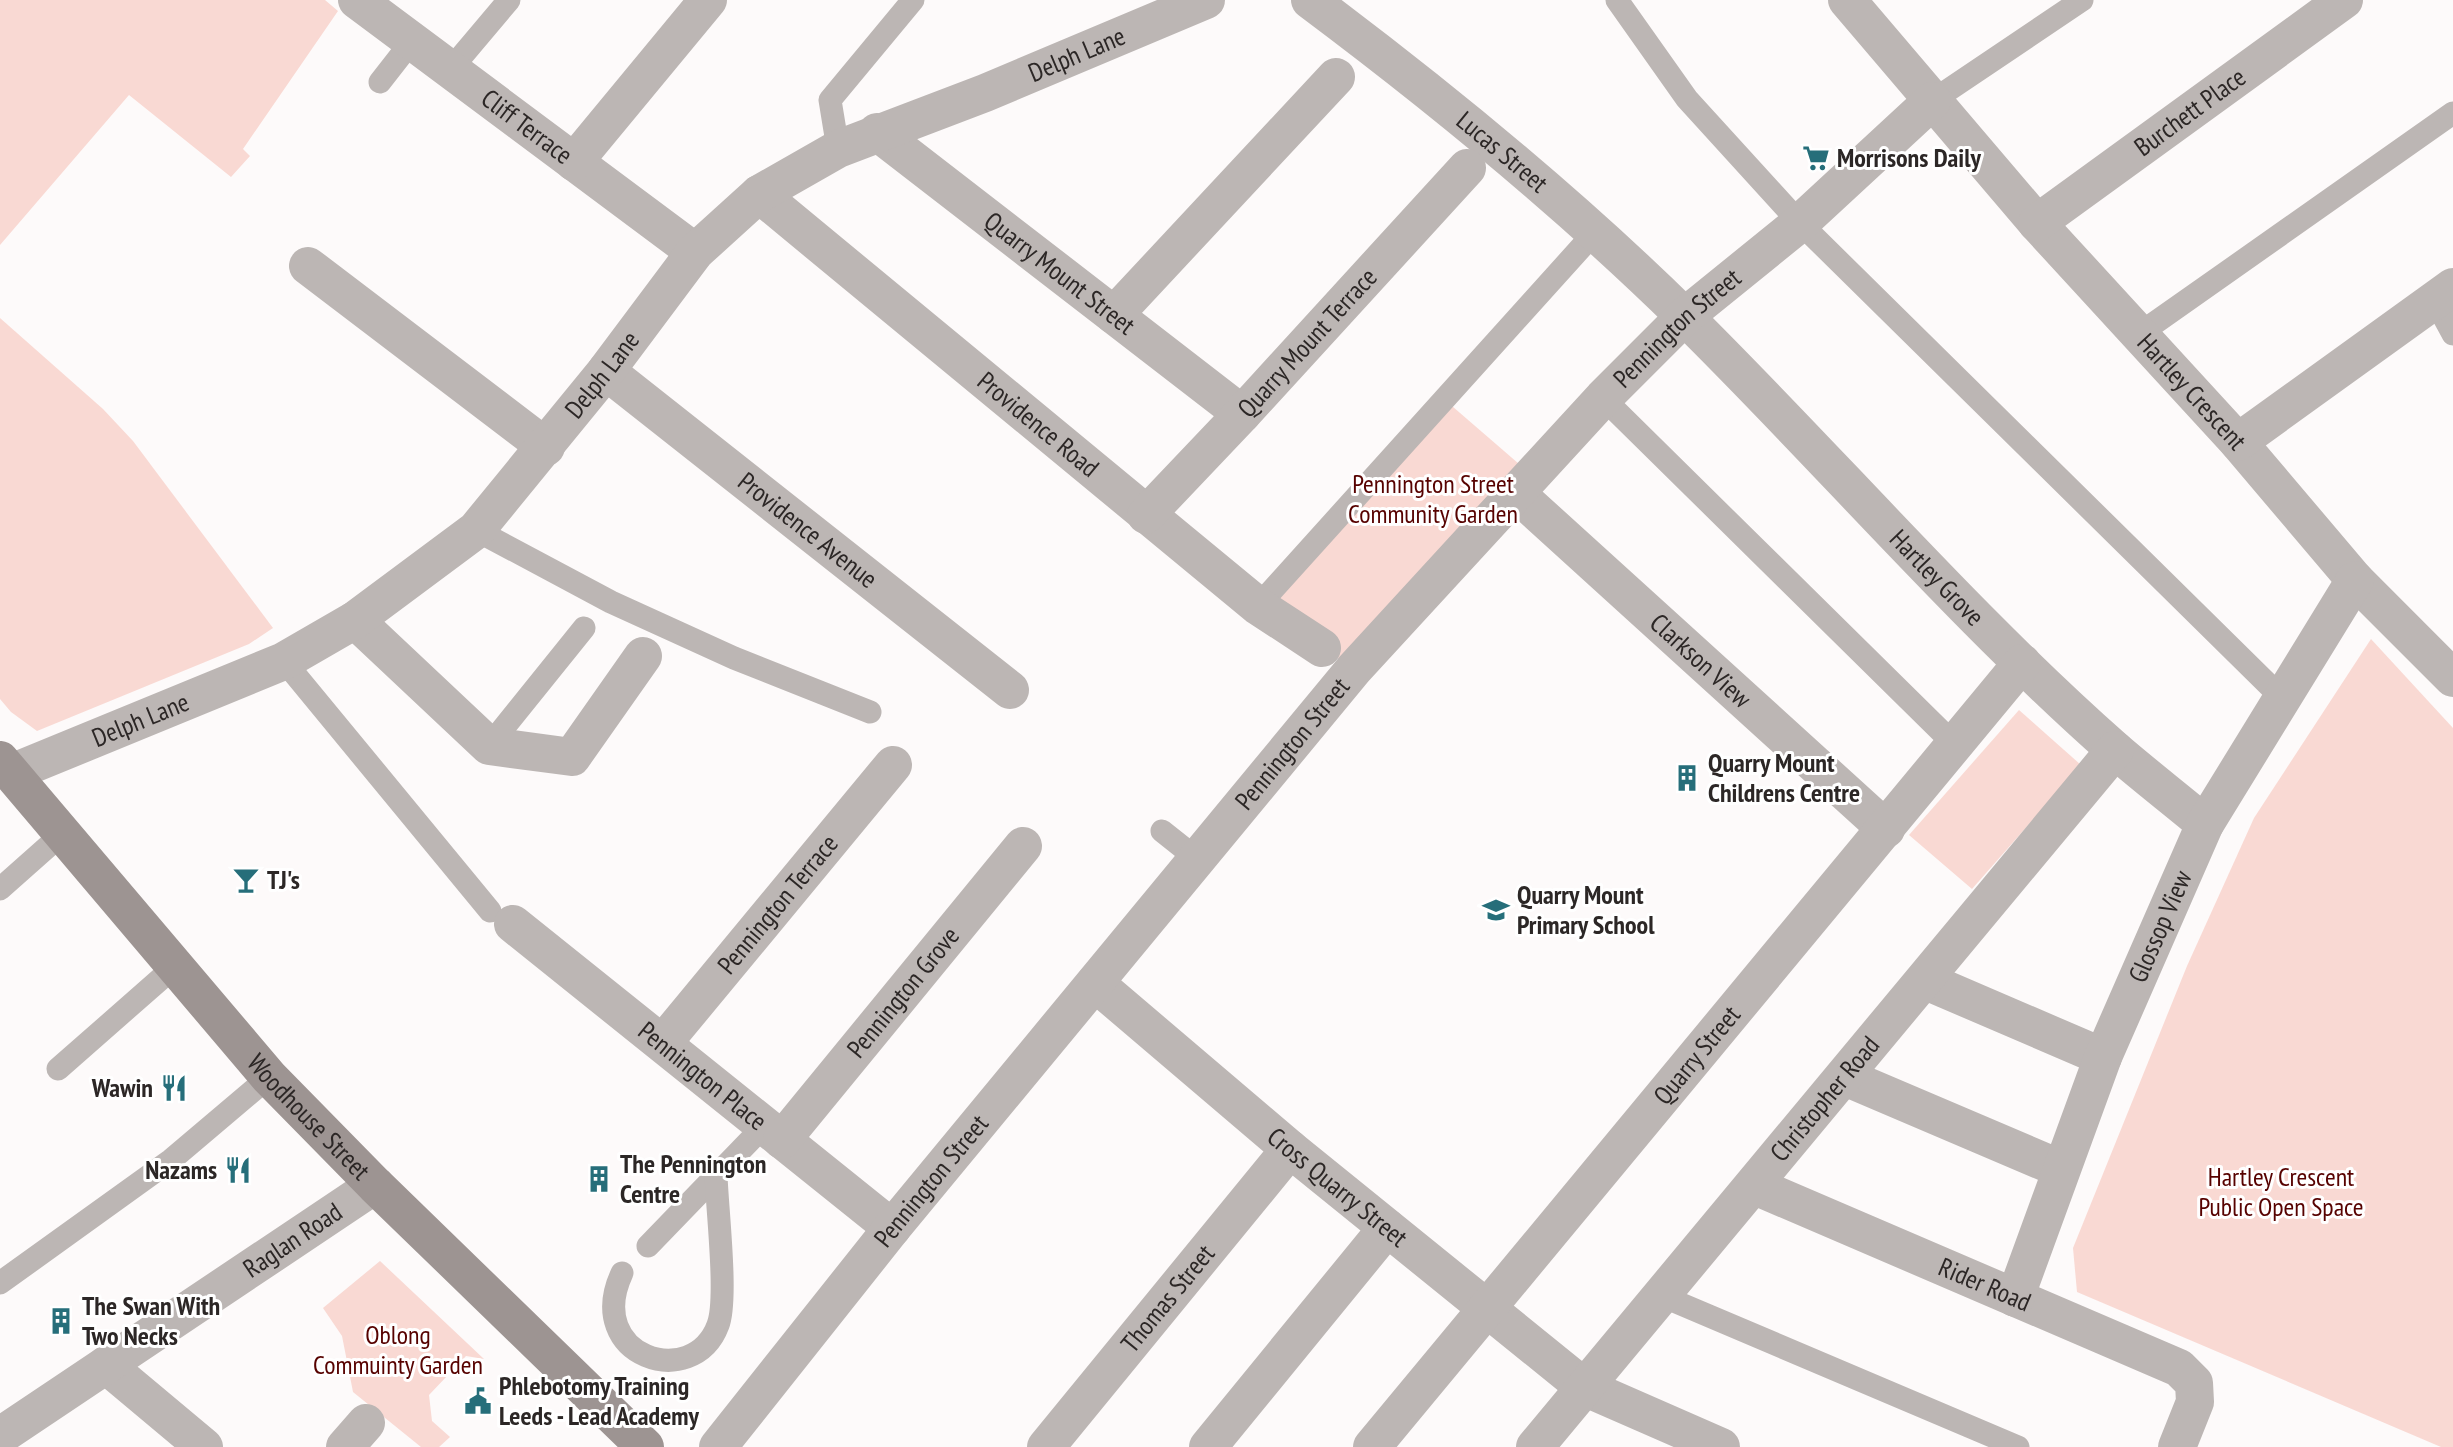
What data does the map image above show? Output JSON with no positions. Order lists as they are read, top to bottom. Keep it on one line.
{"streets":{"street":["Delph Lane","Burchett Place","Cliff Terrace","Lucas Street","Quarry Mount Street","Pennington Street","Quarry Mount Terrace","Hartley Crescent","Providence Road","Providence Avenue","Hartley Grove","Clarkson View","Pennington Terrace","Glossop View","Pennington Grove","Quarry Street","Pennington Place","Christopher Road","Woodhouse Street","Cross Quarry Street","Raglan Road","Rider Road","Thomas Street"]},"crossings":[["Delph Lane","Cliff Terrace"],["Delph Lane","Quarry Mount Street"],["Delph Lane","Providence Road"],["Delph Lane","Providence Avenue"],["Delph Lane","Woodhouse Street"],["Burchett Place","Hartley Crescent"],["Lucas Street","Pennington Street"],["Lucas Street","Hartley Grove"],["Quarry Mount Street","Quarry Mount Terrace"],["Pennington Street","Hartley Crescent"],["Pennington Street","Hartley Grove"],["Pennington Street","Clarkson View"],["Pennington Street","Pennington Place"],["Pennington Street","Cross Quarry Street"],["Quarry Mount Terrace","Providence Road"],["Hartley Crescent","Glossop View"],["Hartley Grove","Glossop View"],["Hartley Grove","Quarry Street"],["Hartley Grove","Christopher Road"],["Clarkson View","Quarry Street"],["Pennington Terrace","Pennington Place"],["Glossop View","Rider Road"],["Pennington Grove","Pennington Place"],["Quarry Street","Cross Quarry Street"],["Christopher Road","Cross Quarry Street"],["Christopher Road","Rider Road"],["Woodhouse Street","Raglan Road"],["Cross Quarry Street","Thomas Street"]],"parks":["Pennington Street Community Garden","Hartley Crescent Public Open Space","Oblong Commuinty Garden"],"places":{"supermarket":["Morrisons Daily"],"building":["Quarry Mount Childrens Centre","The Pennington Centre","The Swan With Two Necks"],"bar":["TJ's"],"school or university":["Quarry Mount Primary School"],"restaurant":["Wawin","Nazams"],"public building":["Phlebotomy Training Leeds - Lead Academy"]}}
